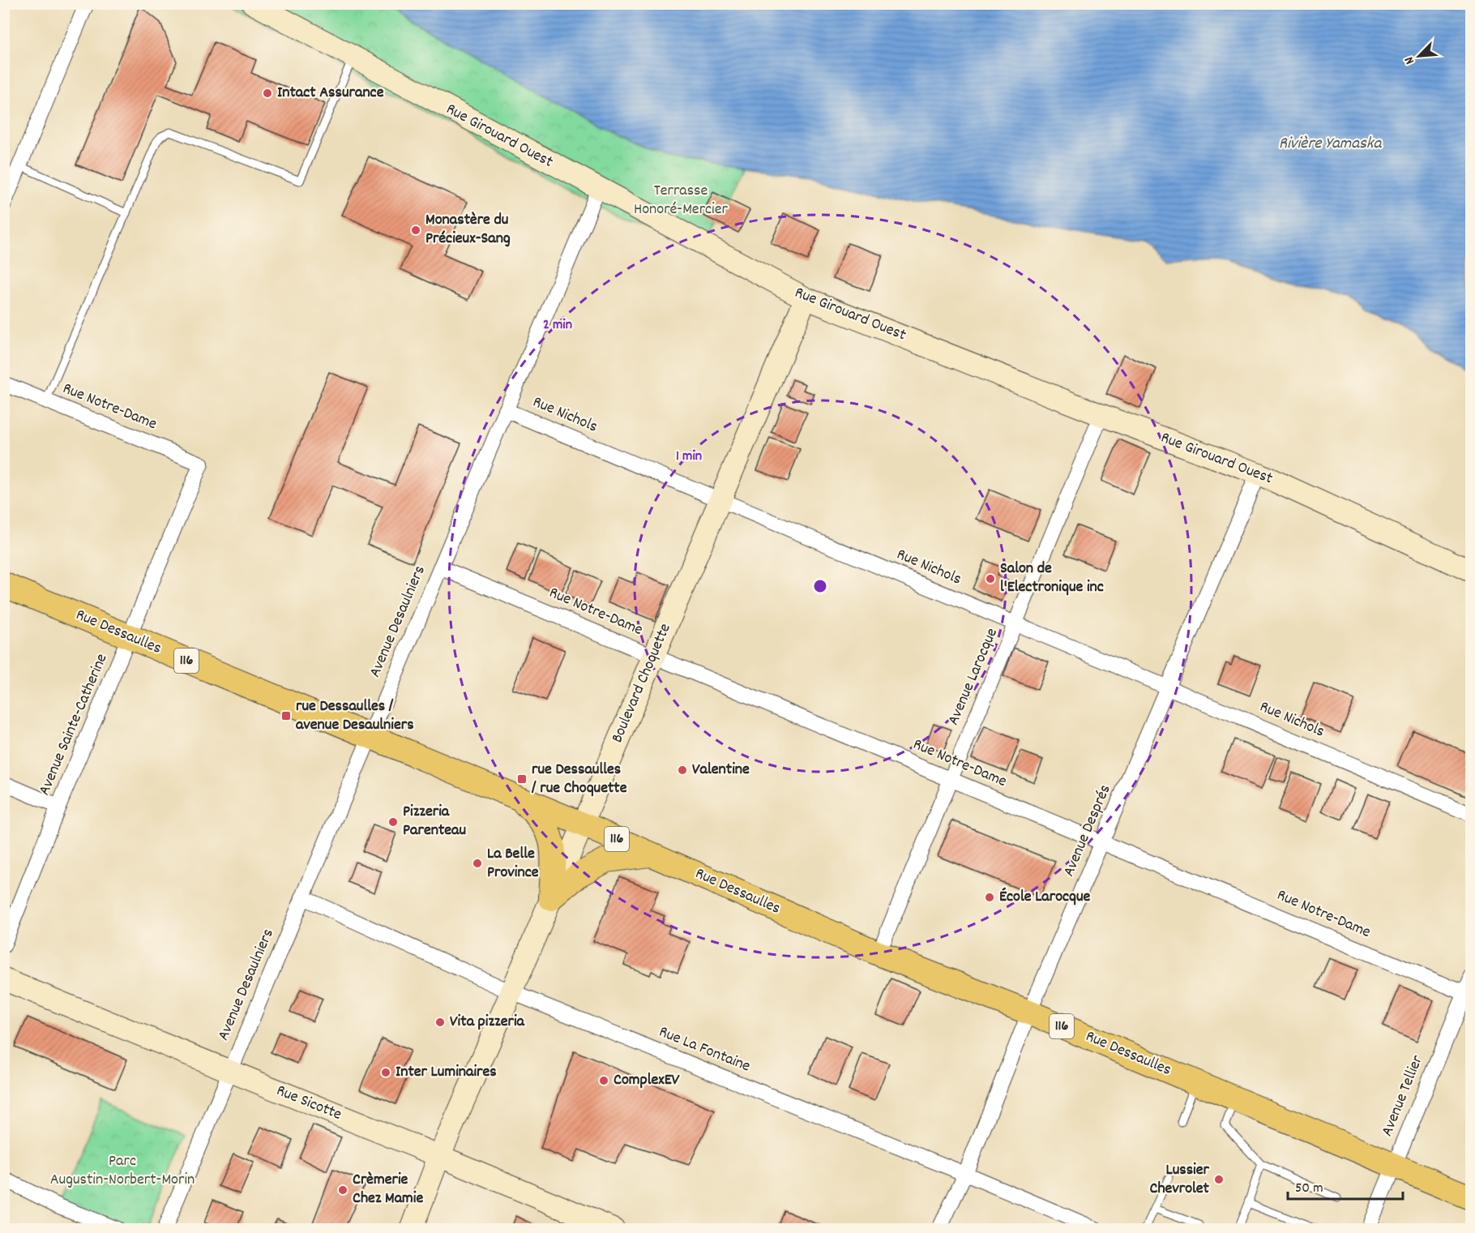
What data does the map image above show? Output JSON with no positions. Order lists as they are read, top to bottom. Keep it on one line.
{"streets":{"main road":["Rue Dessaulles","116"],"street":["Rue Girouard Ouest","Rue Notre-Dame","Rue Nichols","Avenue Desaulniers","Avenue Larocque","Boulevard Choquette","Avenue Sainte-Catherine","Avenue Després","Rue La Fontaine","Avenue Tellier","Rue Sicotte"]},"crossings":[["Rue Girouard Ouest","Avenue Desaulniers"],["Rue Girouard Ouest","Avenue Larocque"],["Rue Girouard Ouest","Boulevard Choquette"],["Rue Girouard Ouest","Avenue Després"],["Rue Notre-Dame","Avenue Desaulniers"],["Rue Notre-Dame","Avenue Larocque"],["Rue Notre-Dame","Boulevard Choquette"],["Rue Notre-Dame","Avenue Sainte-Catherine"],["Rue Notre-Dame","Avenue Després"],["Rue Notre-Dame","Avenue Tellier"],["Rue Nichols","Avenue Desaulniers"],["Rue Nichols","Avenue Larocque"],["Rue Nichols","Boulevard Choquette"],["Rue Nichols","Avenue Després"],["Avenue Desaulniers","Rue Dessaulles"],["Avenue Desaulniers","Rue La Fontaine"],["Avenue Desaulniers","Rue Sicotte"],["Rue Dessaulles","Avenue Larocque"],["Rue Dessaulles","Boulevard Choquette"],["Rue Dessaulles","Avenue Sainte-Catherine"],["Rue Dessaulles","Avenue Després"],["Rue Dessaulles","Avenue Tellier"],["Boulevard Choquette","Rue La Fontaine"],["Boulevard Choquette","Rue Sicotte"],["Avenue Després","Rue La Fontaine"]],"water":["Rivière Yamaska"],"parks":["Terrasse Honoré-Mercier","Parc Augustin-Norbert-Morin"],"places":{"other":["Intact Assurance","Monastère du Précieux-Sang","Salon de l'Electronique inc","Valentine","Pizzeria Parenteau","La Belle Province","École Larocque","Vita pizzeria","Inter Luminaires","ComplexEV","Lussier Chevrolet","Crèmerie Chez Mamie"],"transit":["rue Dessaulles / avenue Desaulniers","rue Dessaulles / rue Choquette"]},"scale_bar":"50 m","north":"bottom left","rings":["2 min","1 min"]}
